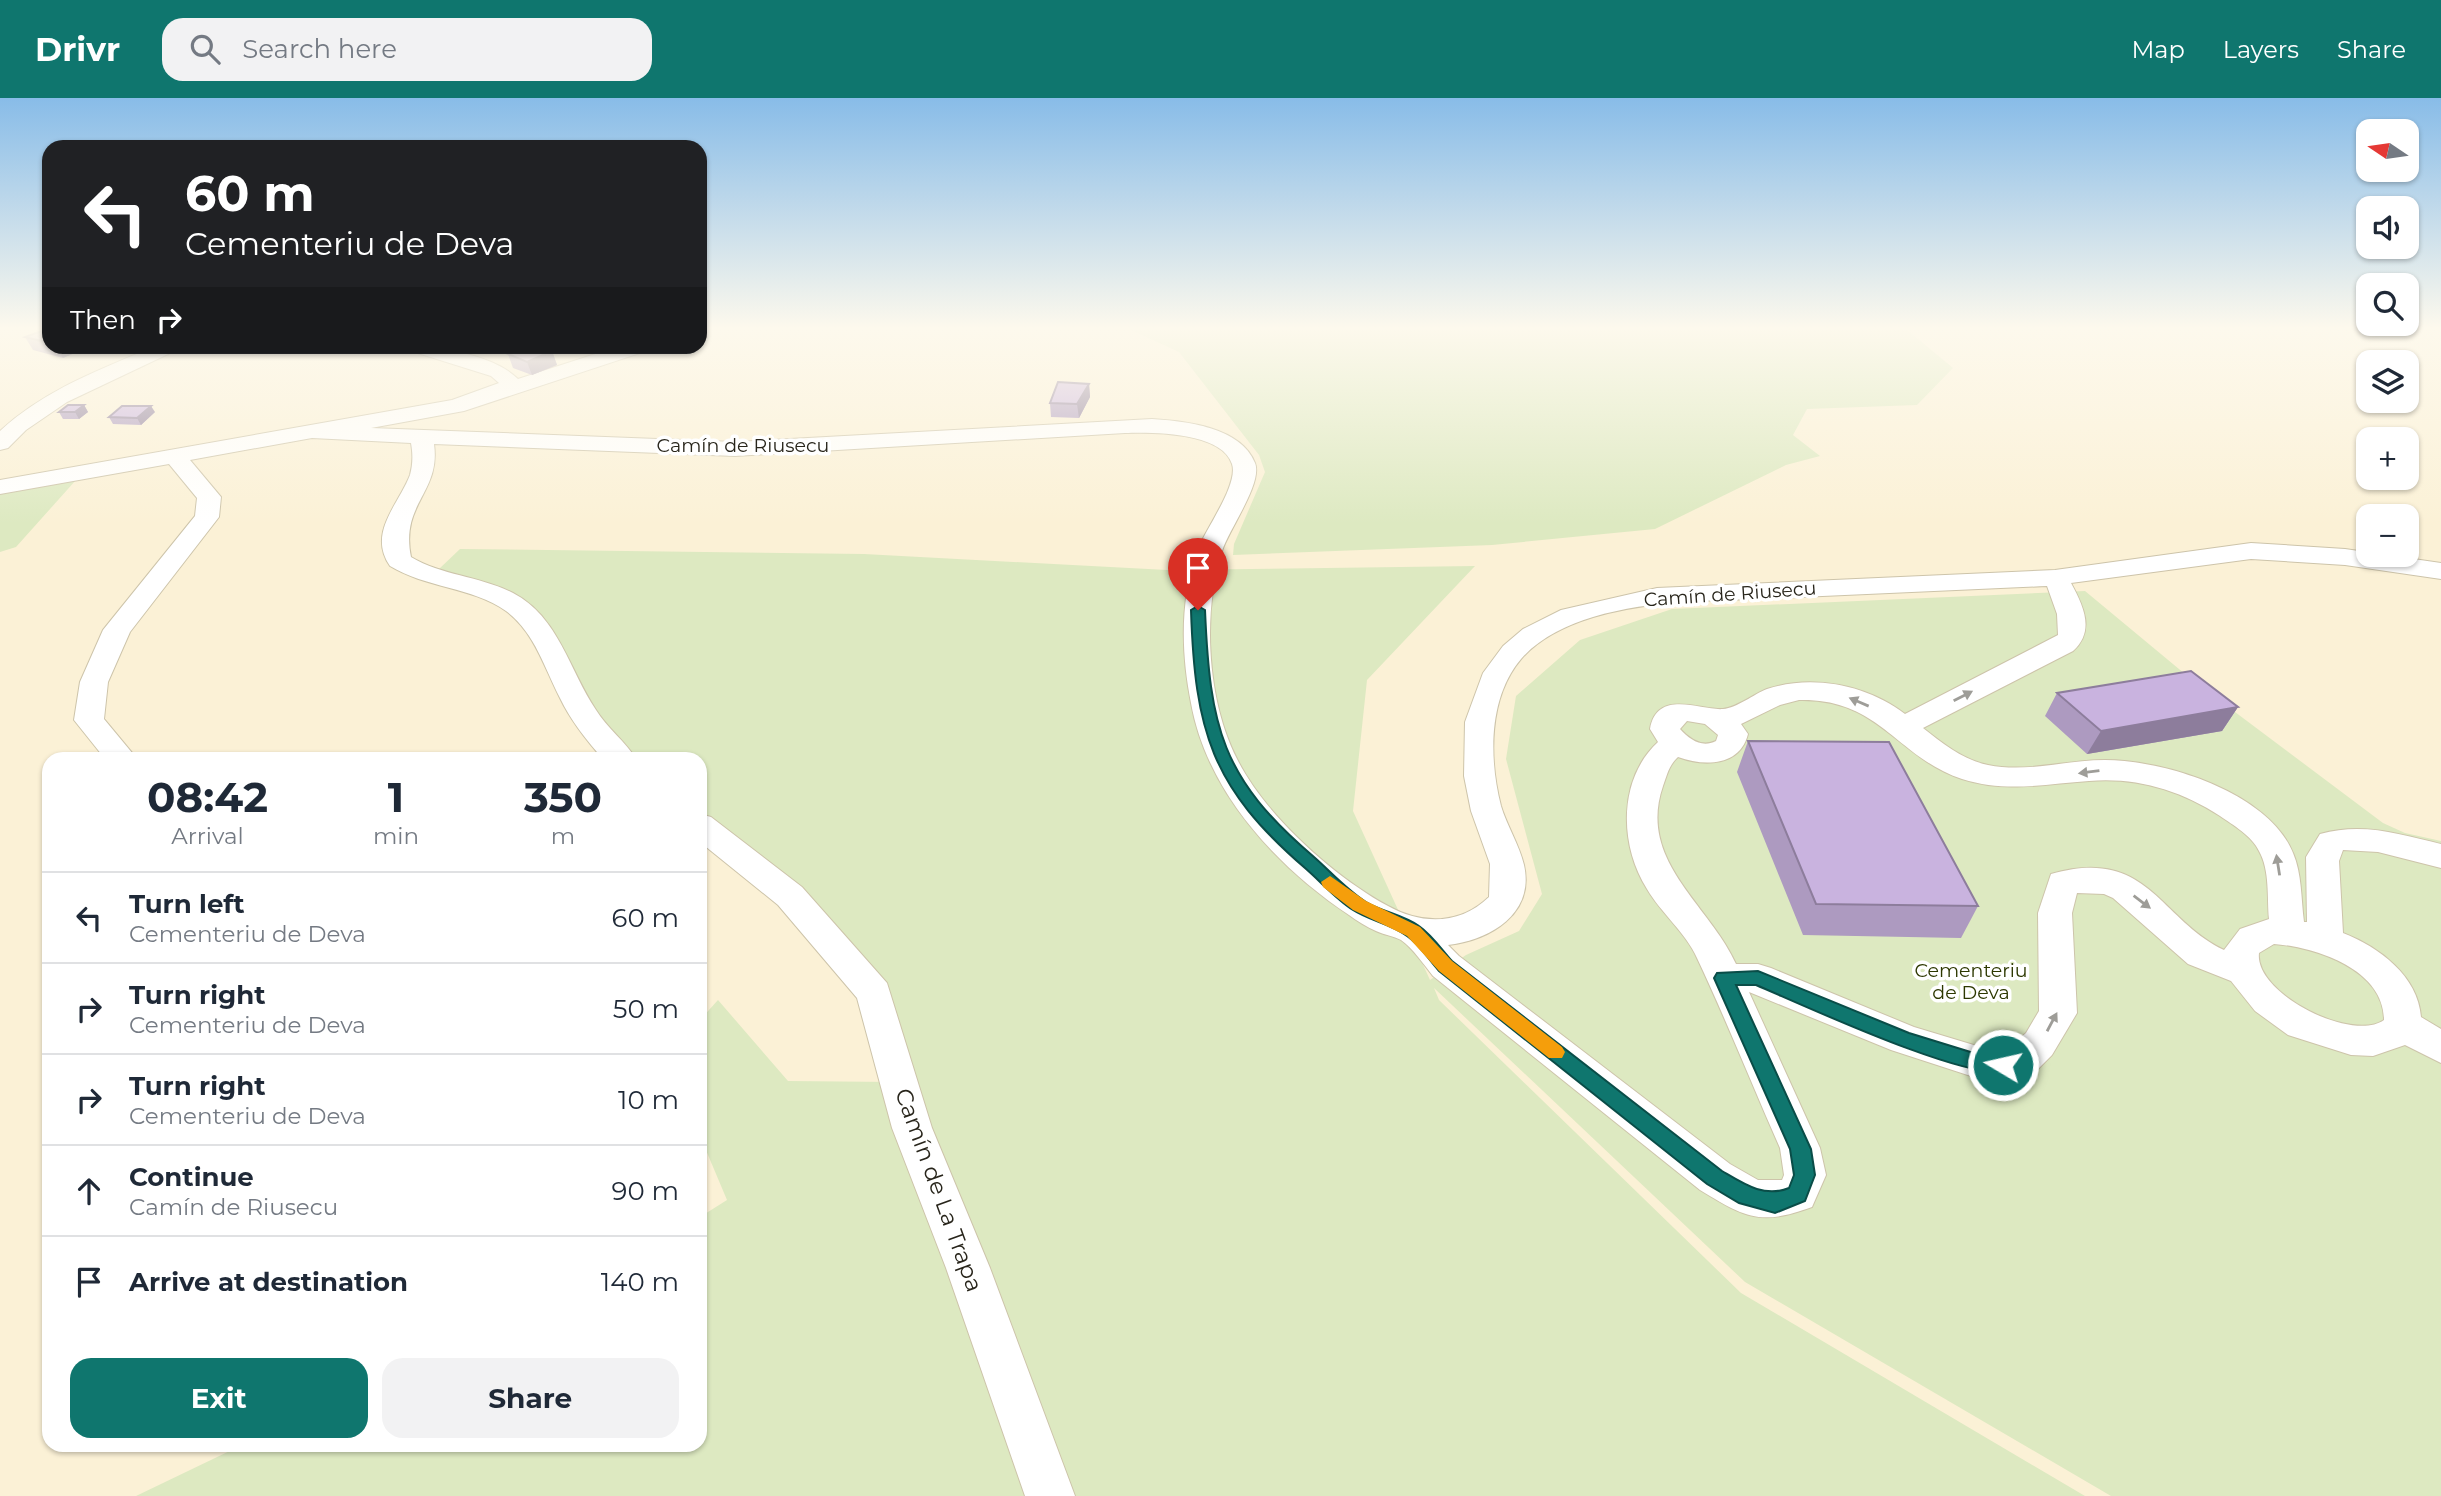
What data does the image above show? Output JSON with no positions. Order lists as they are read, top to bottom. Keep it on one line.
{"streets":{"street":["Camín de Riusecu","Camín de La Trapa"]},"parks":["Cementeriu de Deva"],"north":"left","page":{"header":"Drivr","search":"Search here","nav":["Map","Layers","Share"],"map_buttons":["+","−"],"turn":["60 m","Cementeriu de Deva"],"then":"Then","eta":["08:42","Arrival","1","min","350","m"],"list":[{"name":"Turn left","note":"Cementeriu de Deva","value":"60 m"},{"name":"Turn right","note":"Cementeriu de Deva","value":"50 m"},{"name":"Turn right","note":"Cementeriu de Deva","value":"10 m"},{"name":"Continue","note":"Camín de Riusecu","value":"90 m"},{"name":"Arrive at destination","value":"140 m"}],"buttons":["Exit","Share"]}}
